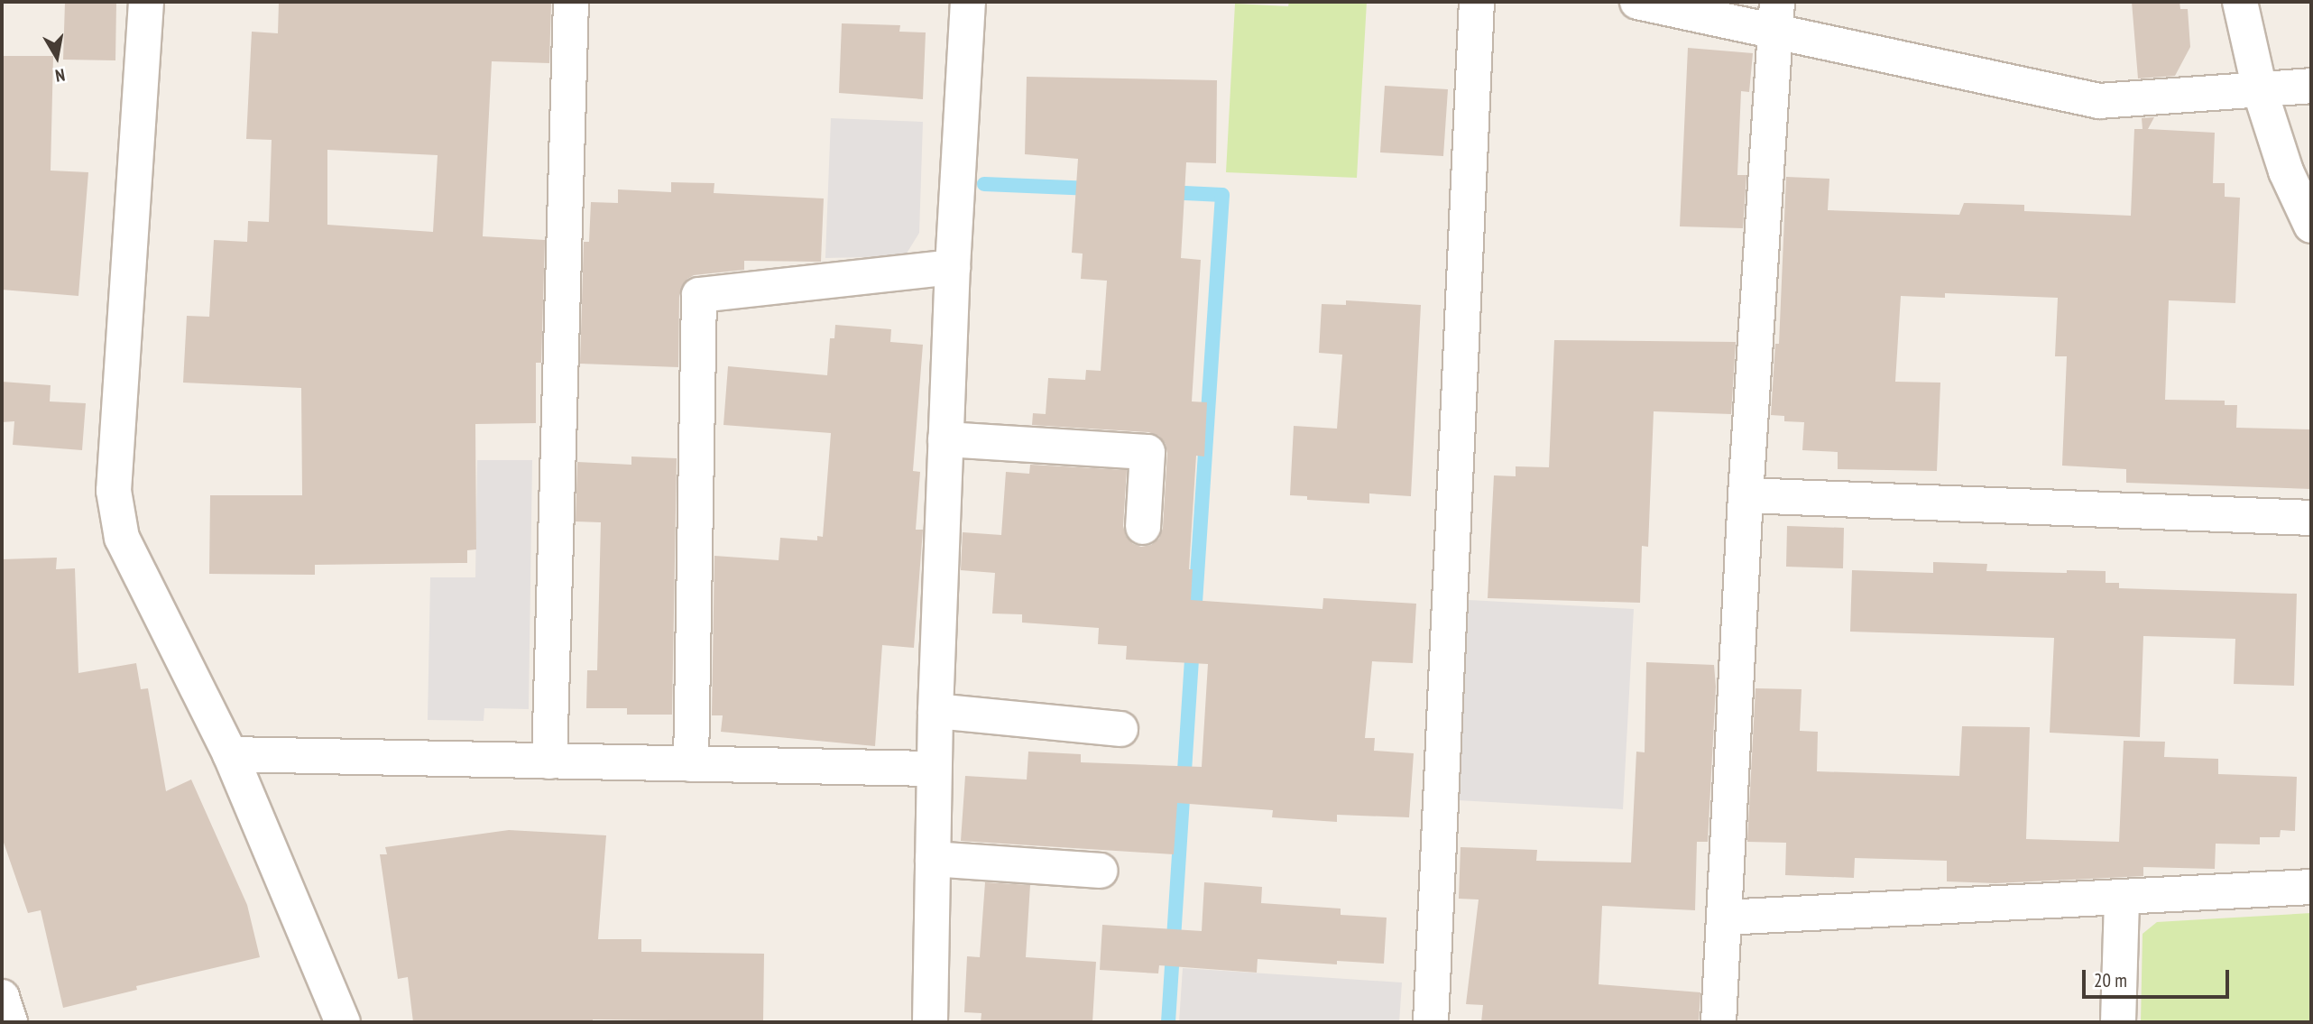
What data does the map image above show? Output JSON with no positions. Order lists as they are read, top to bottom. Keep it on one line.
{"scale_bar":"20 m","north":"bottom"}
